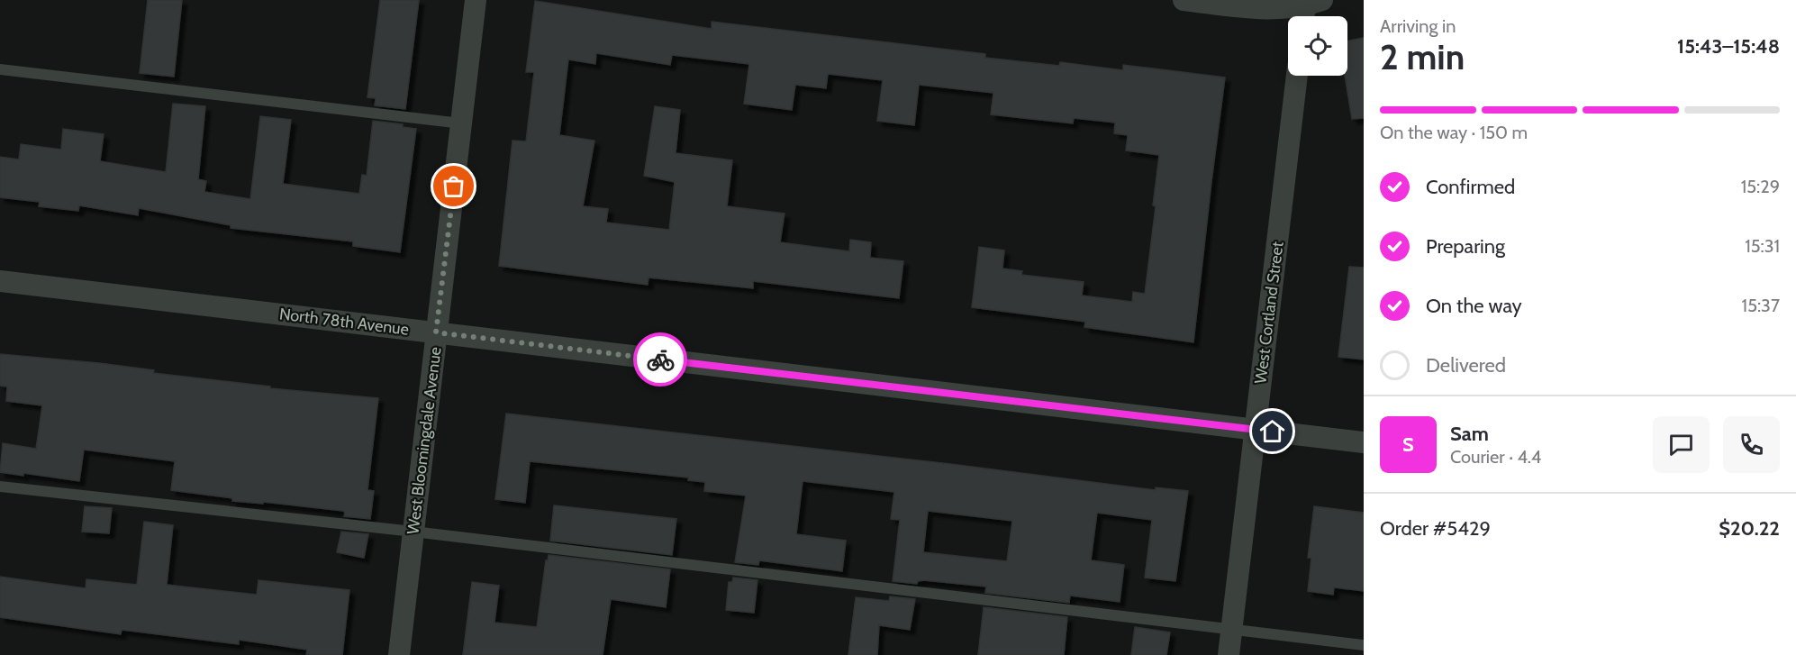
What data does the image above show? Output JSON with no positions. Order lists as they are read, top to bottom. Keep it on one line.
{"streets":{"street":["West Cortland Street","North 78th Avenue","West Bloomingdale Avenue"]},"crossings":[["West Cortland Street","North 78th Avenue"],["North 78th Avenue","West Bloomingdale Avenue"]],"page":{"heading":["2 min","Arriving in","15:43–15:48"],"panel":["Sam","Courier · 4.4","Order #5429","$20.22"],"bar":"On the way · 150 m","list":[["Confirmed","15:29"],["Preparing","15:31"],["On the way","15:37"],"Delivered"],"round":"S"}}
